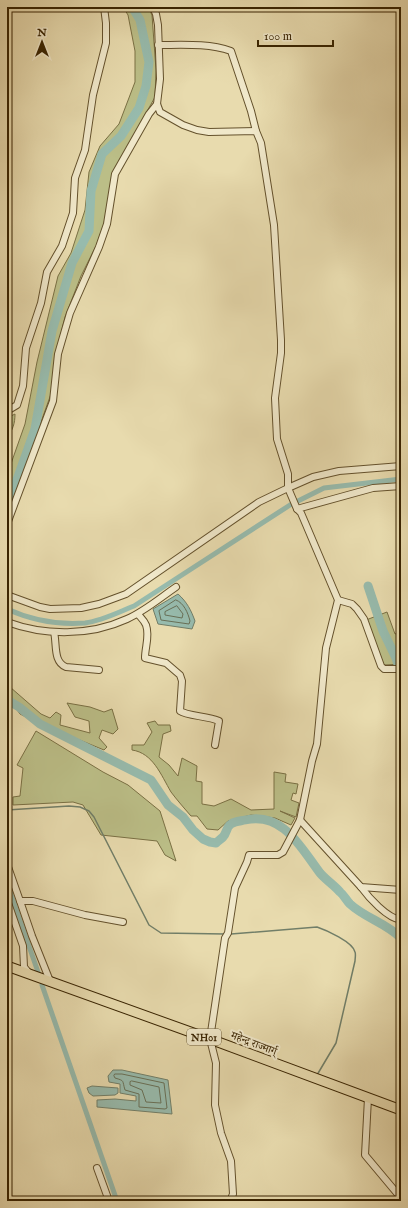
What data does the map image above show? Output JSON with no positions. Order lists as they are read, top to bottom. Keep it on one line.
{"streets":{"highway":["NH01","महेन्द्र राज्मार्ग्"]},"scale_bar":"100 m","north":"top"}
